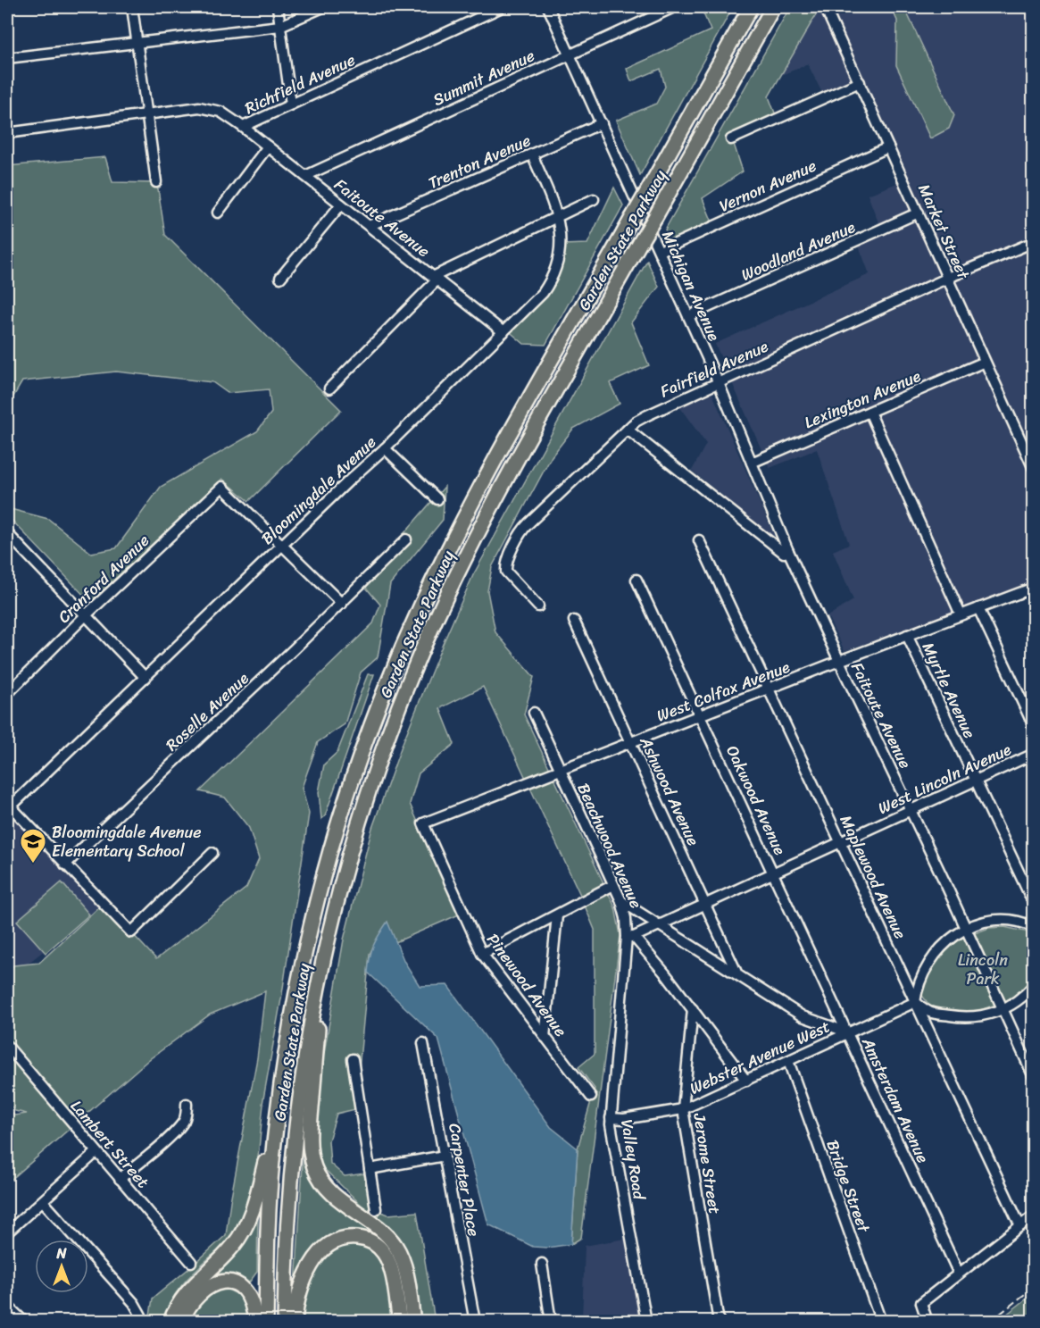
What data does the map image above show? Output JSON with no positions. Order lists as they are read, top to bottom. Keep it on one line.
{"streets":{"highway":["Garden State Parkway"],"street":["Summit Avenue","Richfield Avenue","Trenton Avenue","Vernon Avenue","Faitoute Avenue","Market Street","Woodland Avenue","Michigan Avenue","Fairfield Avenue","Lexington Avenue","Bloomingdale Avenue","Cranford Avenue","Myrtle Avenue","West Colfax Avenue","Roselle Avenue","West Lincoln Avenue","Ashwood Avenue","Oakwood Avenue","Beachwood Avenue","Maplewood Avenue","Pinewood Avenue","Webster Avenue West","Amsterdam Avenue","Lambert Street","Valley Road","Jerome Street","Carpenter Place","Bridge Street"]},"crossings":[["Summit Avenue","Faitoute Avenue"],["Summit Avenue","Michigan Avenue"],["Richfield Avenue","Faitoute Avenue"],["Trenton Avenue","Faitoute Avenue"],["Trenton Avenue","Michigan Avenue"],["Trenton Avenue","Bloomingdale Avenue"],["Vernon Avenue","Market Street"],["Vernon Avenue","Michigan Avenue"],["Faitoute Avenue","Michigan Avenue"],["Faitoute Avenue","Bloomingdale Avenue"],["Faitoute Avenue","West Colfax Avenue"],["Faitoute Avenue","West Lincoln Avenue"],["Market Street","Woodland Avenue"],["Market Street","Fairfield Avenue"],["Market Street","Lexington Avenue"],["Woodland Avenue","Michigan Avenue"],["Michigan Avenue","Fairfield Avenue"],["Michigan Avenue","Lexington Avenue"],["Bloomingdale Avenue","Cranford Avenue"],["Myrtle Avenue","West Colfax Avenue"],["Myrtle Avenue","West Lincoln Avenue"],["West Colfax Avenue","Ashwood Avenue"],["West Colfax Avenue","Oakwood Avenue"],["West Colfax Avenue","Beachwood Avenue"],["West Colfax Avenue","Maplewood Avenue"],["West Colfax Avenue","Pinewood Avenue"],["West Lincoln Avenue","Ashwood Avenue"],["West Lincoln Avenue","Oakwood Avenue"],["West Lincoln Avenue","Beachwood Avenue"],["West Lincoln Avenue","Maplewood Avenue"],["West Lincoln Avenue","Amsterdam Avenue"],["West Lincoln Avenue","Valley Road"],["Ashwood Avenue","Amsterdam Avenue"],["Oakwood Avenue","Webster Avenue West"],["Oakwood Avenue","Amsterdam Avenue"],["Beachwood Avenue","Amsterdam Avenue"],["Beachwood Avenue","Valley Road"],["Maplewood Avenue","Webster Avenue West"],["Webster Avenue West","Amsterdam Avenue"],["Webster Avenue West","Valley Road"],["Webster Avenue West","Jerome Street"],["Webster Avenue West","Bridge Street"]],"parks":["Lincoln Park"],"places":{"school or university":["Bloomingdale Avenue Elementary School"]},"north":"top"}
